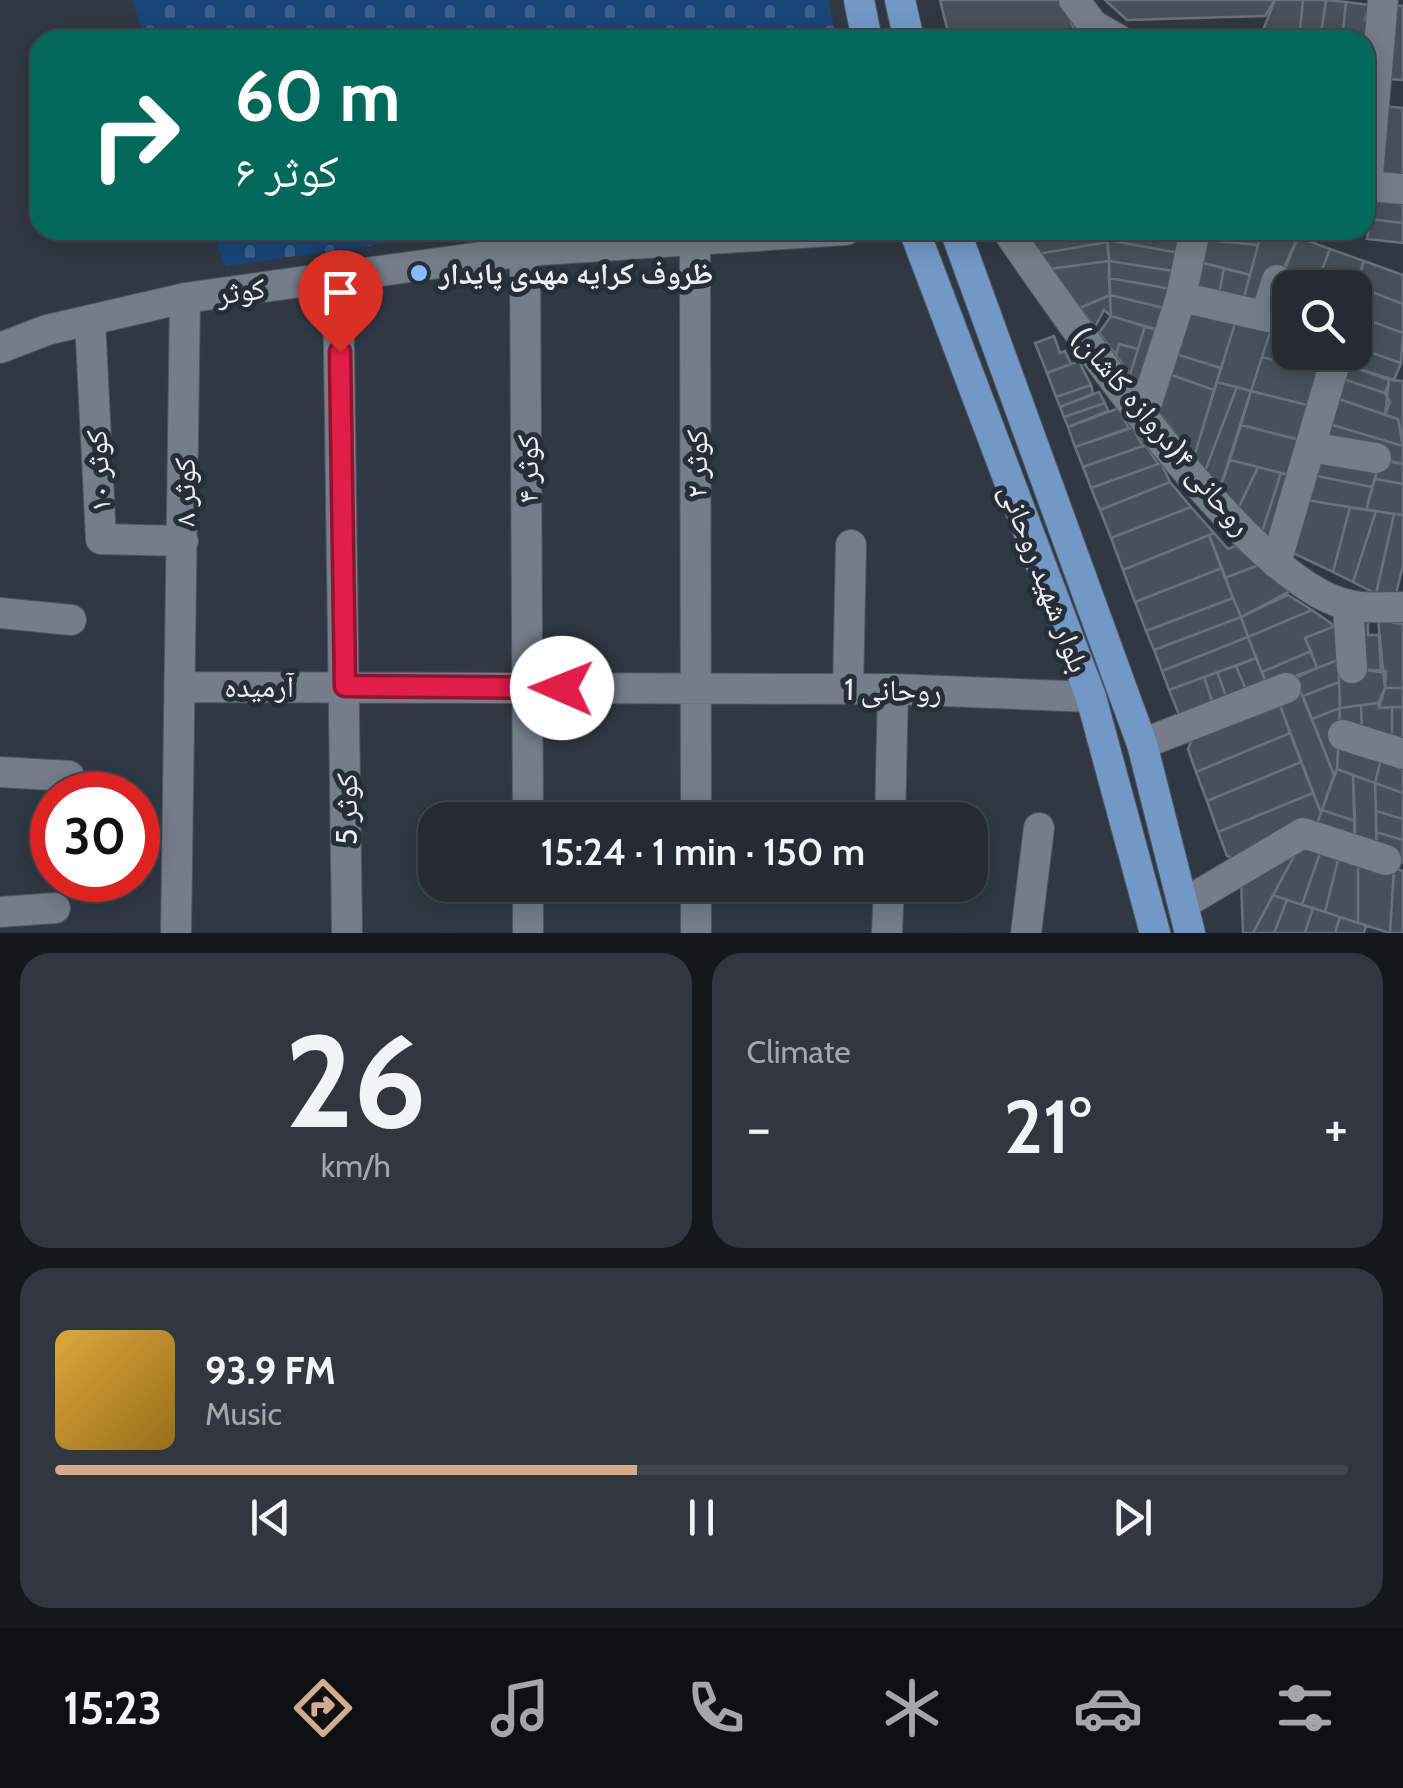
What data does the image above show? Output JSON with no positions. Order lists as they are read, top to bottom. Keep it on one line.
{"streets":{"main road":["بلوار شهید روحانی"],"street":["کوثر","روحانی ۴(دروازه کاشان)","کوثر ۲","کوثر ۴","کوثر ۱۰","کوثر ۸","آرمیده","روحانی 1","کوثر 5"]},"crossings":[["کوثر","کوثر ۲"],["کوثر","کوثر ۴"],["کوثر","کوثر ۱۰"],["کوثر","کوثر ۸"],["کوثر","کوثر 5"],["کوثر ۲","آرمیده"],["کوثر ۲","روحانی 1"],["کوثر ۴","آرمیده"],["کوثر ۱۰","کوثر ۸"],["کوثر ۸","آرمیده"],["بلوار شهید روحانی","روحانی 1"],["آرمیده","روحانی 1"],["آرمیده","کوثر 5"]],"places":["ظروف کرایه مهدی پایدار"],"page":{"turn":["60 m","کوثر ۶"],"limit":"30","trip":"15:24 · 1 min · 150 m","tile":[["26","km/h"],"Climate"],"heat":["−","21°","+"],"song":["93.9 FM","Music"],"tabs":"15:23"}}
